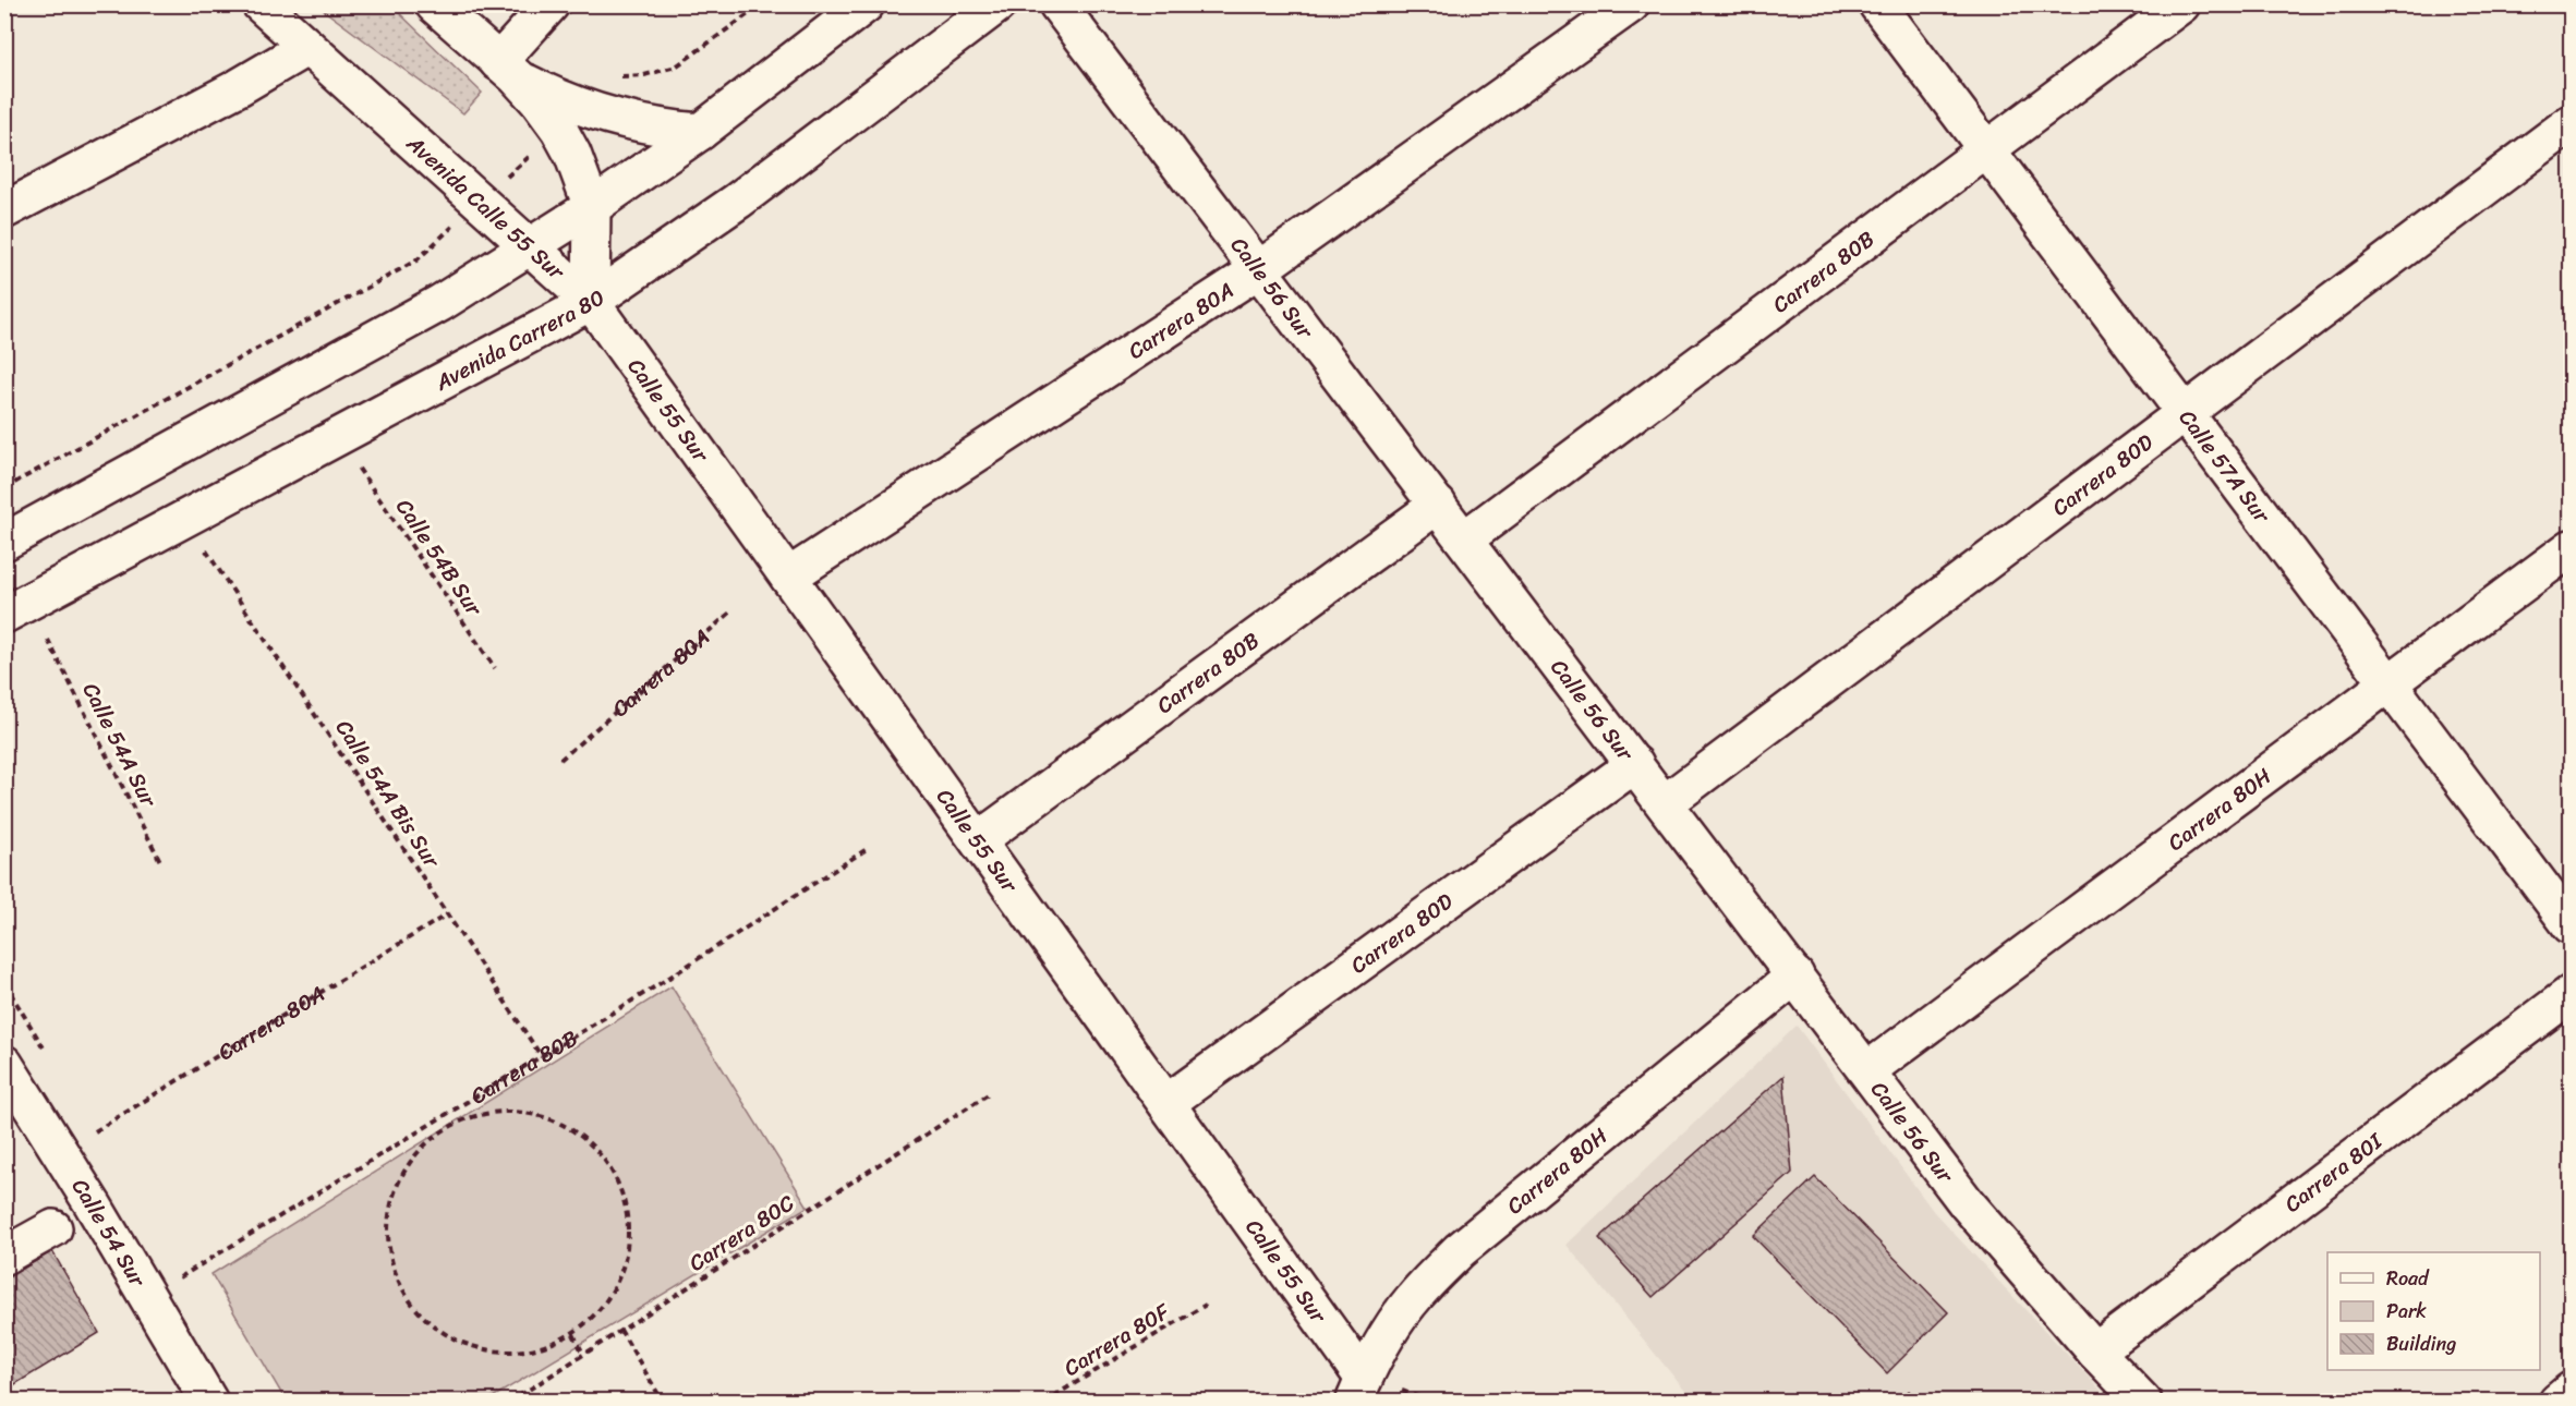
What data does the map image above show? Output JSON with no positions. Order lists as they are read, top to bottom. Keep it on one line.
{"streets":{"street":["Avenida Calle 55 Sur","Carrera 80B","Calle 56 Sur","Carrera 80A","Avenida Carrera 80","Calle 55 Sur","Calle 57A Sur","Carrera 80D","Carrera 80H","Carrera 80I","Calle 54 Sur"],"path":["Calle 54B Sur","Calle 54A Sur","Calle 54A Bis Sur","Carrera 80C","Carrera 80F"]},"crossings":[["Avenida Calle 55 Sur","Avenida Carrera 80"],["Avenida Calle 55 Sur","Calle 55 Sur"],["Carrera 80B","Calle 56 Sur"],["Carrera 80B","Calle 55 Sur"],["Carrera 80B","Calle 57A Sur"],["Carrera 80B","Calle 54A Bis Sur"],["Calle 56 Sur","Carrera 80A"],["Calle 56 Sur","Carrera 80D"],["Calle 56 Sur","Carrera 80H"],["Calle 56 Sur","Carrera 80I"],["Carrera 80A","Calle 55 Sur"],["Carrera 80A","Calle 54A Bis Sur"],["Avenida Carrera 80","Calle 55 Sur"],["Calle 55 Sur","Carrera 80D"],["Calle 55 Sur","Carrera 80H"],["Calle 57A Sur","Carrera 80D"],["Calle 57A Sur","Carrera 80H"]],"legend":["Road","Park","Building"]}
